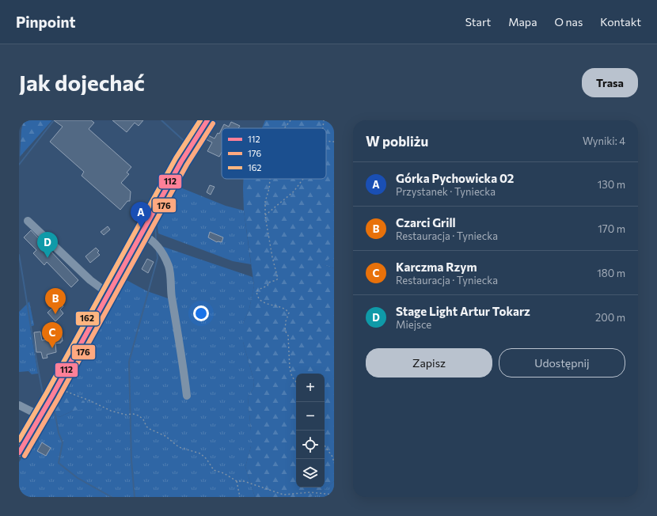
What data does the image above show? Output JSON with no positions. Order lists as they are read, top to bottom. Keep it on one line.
{"lines":["transit line 112","transit line 162","transit line 176"],"legend":["112","176","162"],"page":{"header":"Pinpoint","nav":["Start","Mapa","O nas","Kontakt"],"buttons":["Trasa",["Zapisz","Udostępnij"]],"title":"Jak dojechać","heading":["W pobliżu","Wyniki: 4"],"list":[{"mark":"A","name":"Górka Pychowicka 02","note":"Przystanek · Tyniecka","value":"130 m"},{"mark":"B","name":"Czarci Grill","note":"Restauracja · Tyniecka","value":"170 m"},{"mark":"C","name":"Karczma Rzym","note":"Restauracja · Tyniecka","value":"180 m"},{"mark":"D","name":"Stage Light Artur Tokarz","note":"Miejsce","value":"200 m"}],"pins":["A","D","B","C"],"map_buttons":["+","−"]}}
